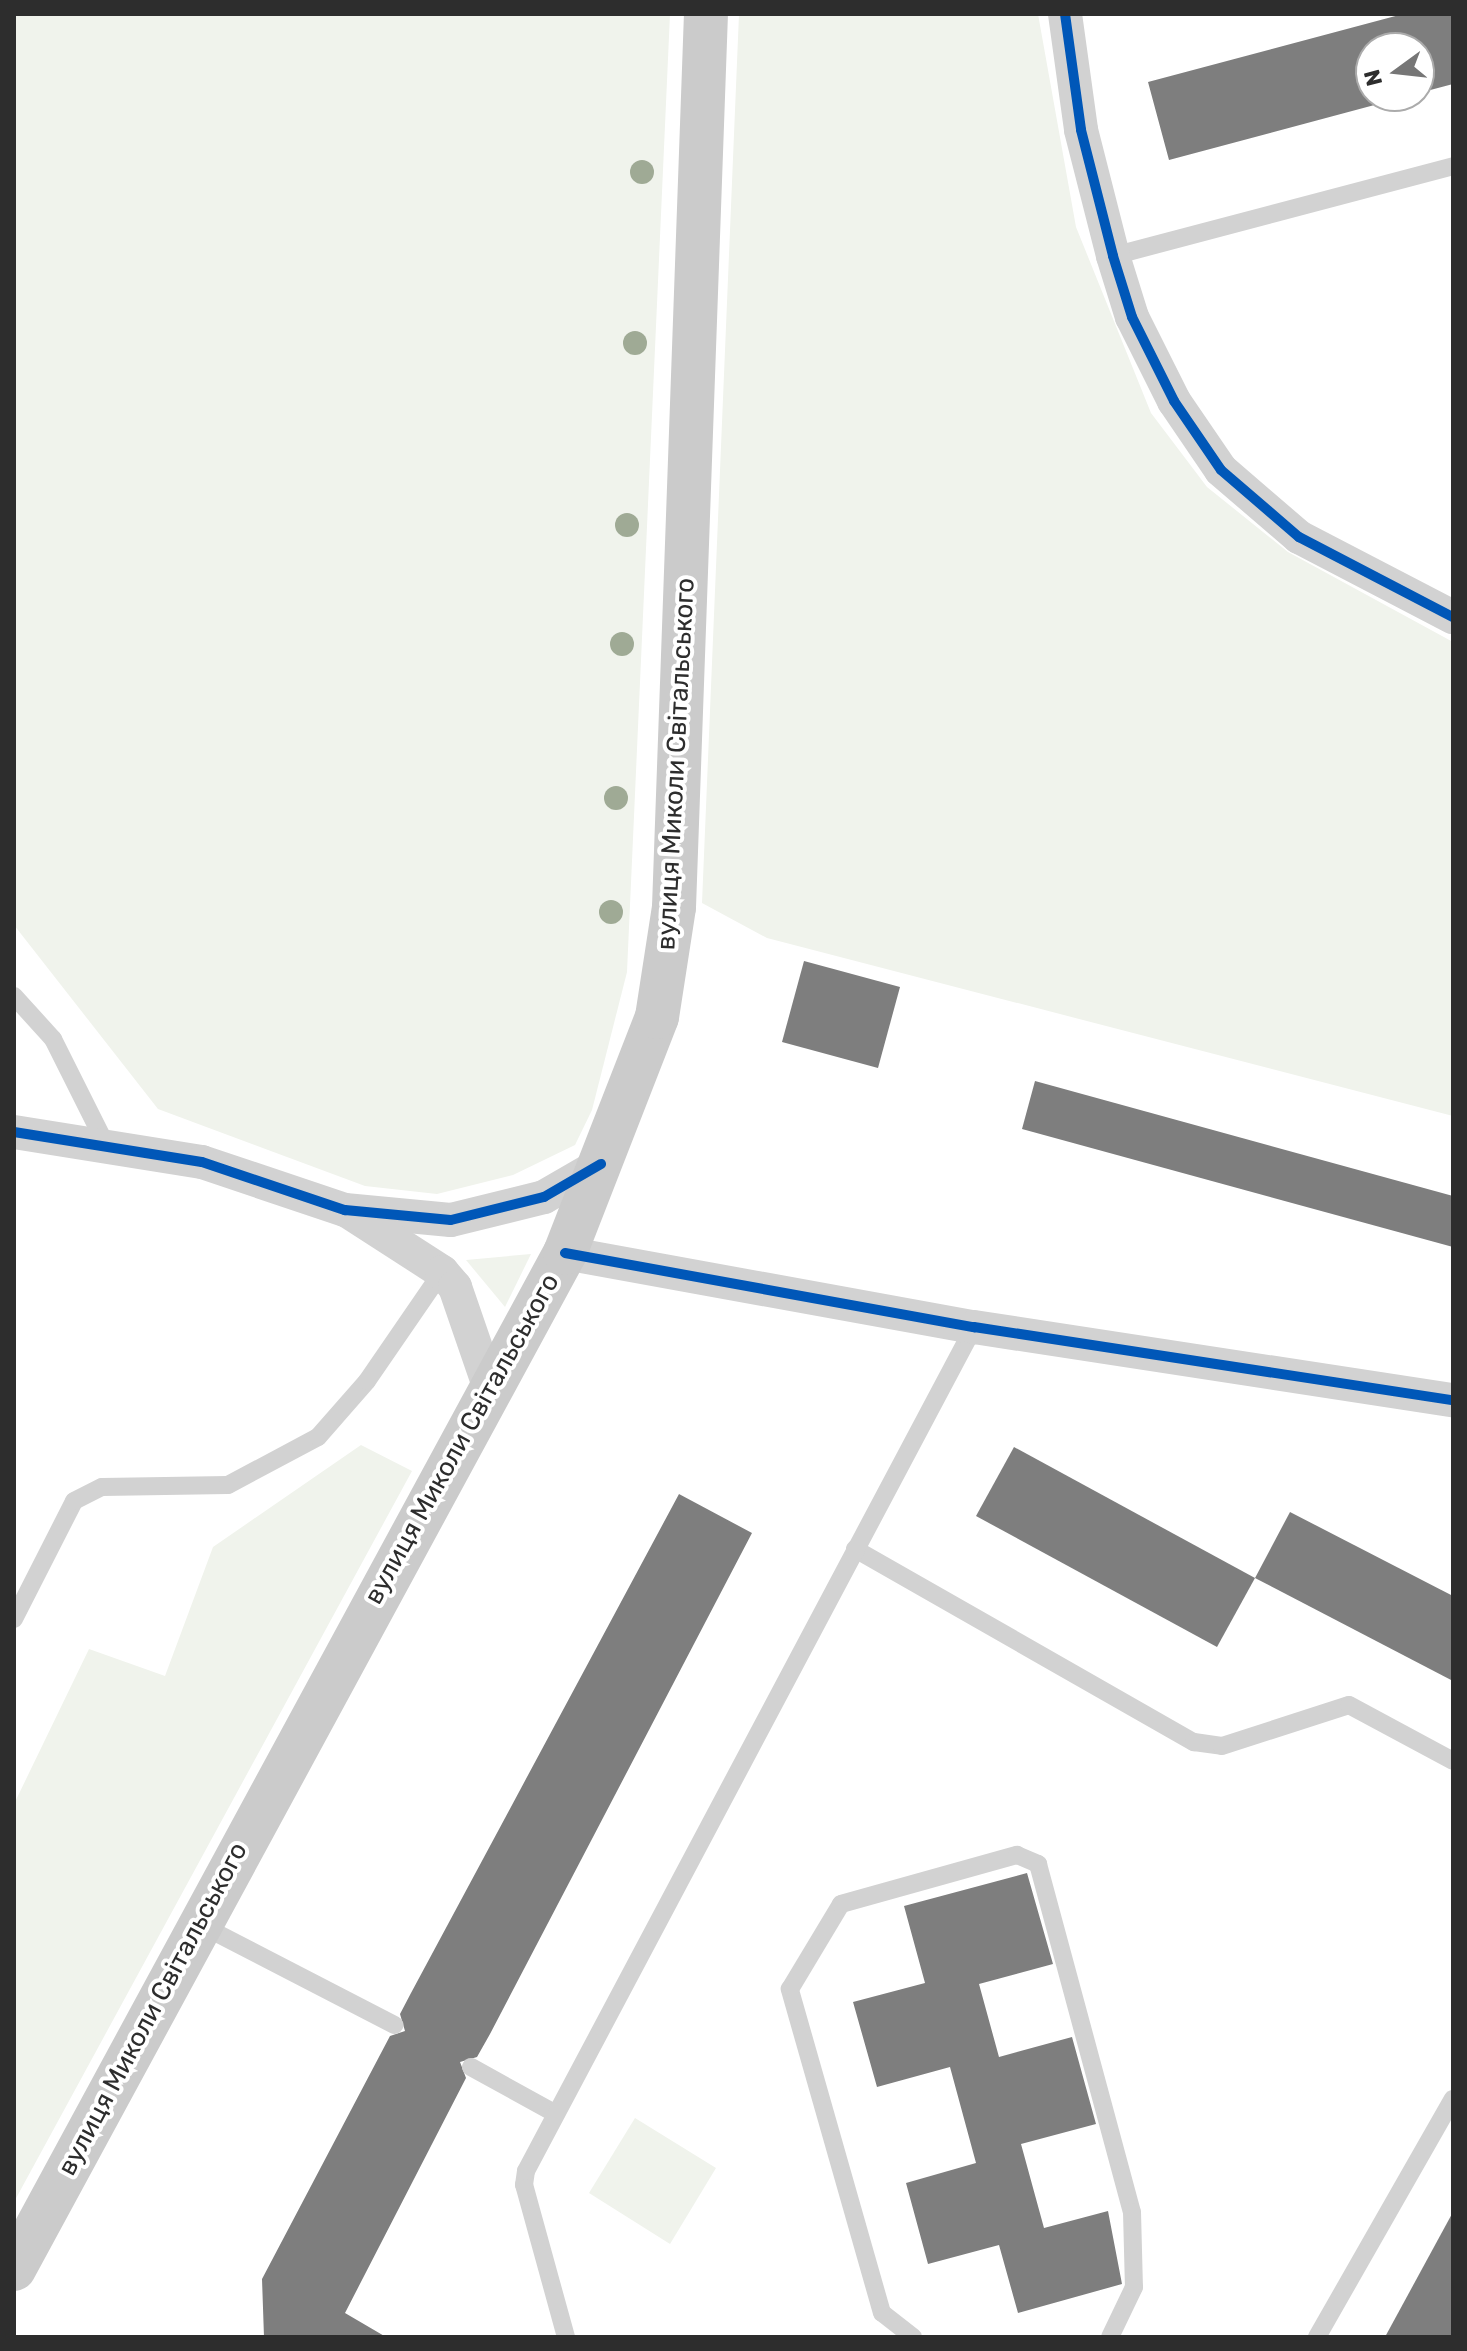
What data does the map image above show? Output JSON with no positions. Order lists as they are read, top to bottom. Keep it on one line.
{"streets":{"main road":["вулиця Миколи Світальського"]},"north":"left"}
